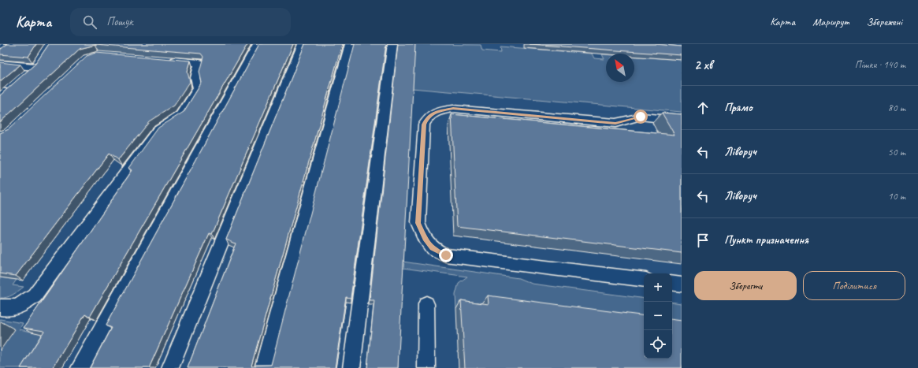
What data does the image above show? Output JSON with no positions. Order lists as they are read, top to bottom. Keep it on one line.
{"north":"top left","page":{"header":"Карта","search":"Пошук","nav":["Карта","Маршрут","Збережені"],"heading":["2 хв","Пішки · 140 m"],"list":[["Прямо","80 m"],["Ліворуч","50 m"],["Ліворуч","10 m"],"Пункт призначення"],"buttons":["Зберегти","Поділитися"],"map_buttons":["+","−"]}}
